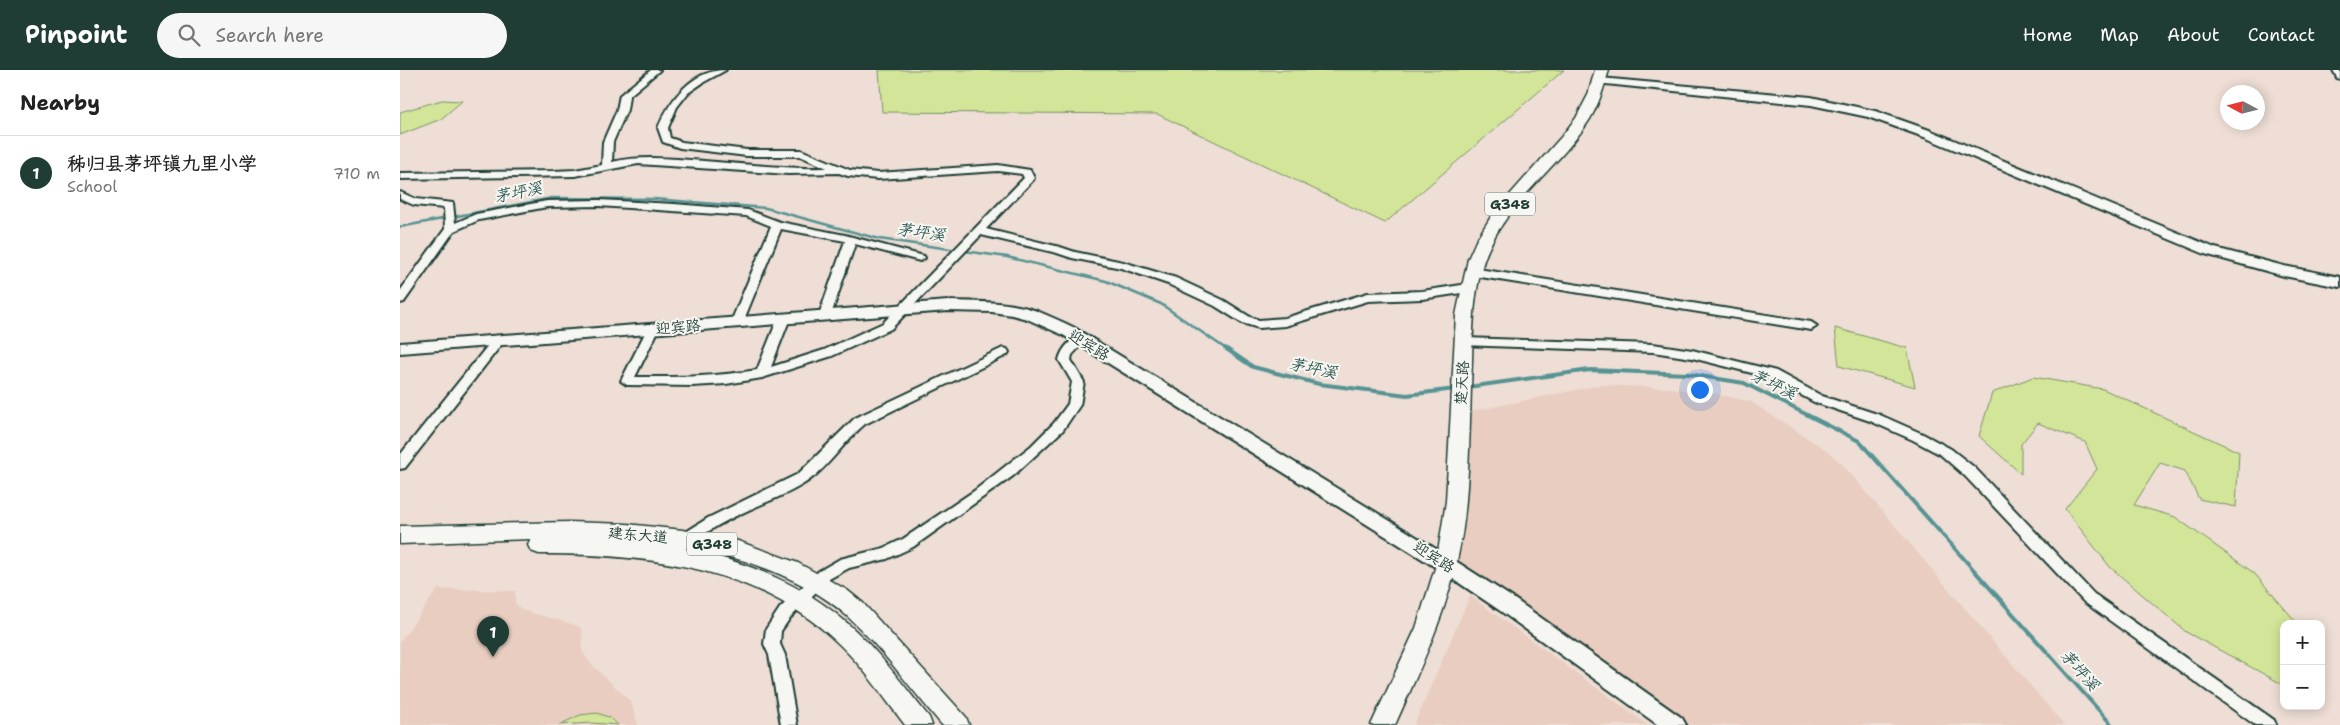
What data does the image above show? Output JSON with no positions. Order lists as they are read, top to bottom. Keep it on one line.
{"streets":{"highway":["G348","楚天路","建东大道"],"main road":["迎宾路"]},"crossings":[["迎宾路","楚天路"]],"water":["茅坪溪"],"north":"left","page":{"header":"Pinpoint","search":"Search here","nav":["Home","Map","About","Contact"],"heading":"Nearby","list":[{"mark":"1","name":"秭归县茅坪镇九里小学","note":"School","value":"710 m"}],"pins":"1","map_buttons":["+","−"]}}
